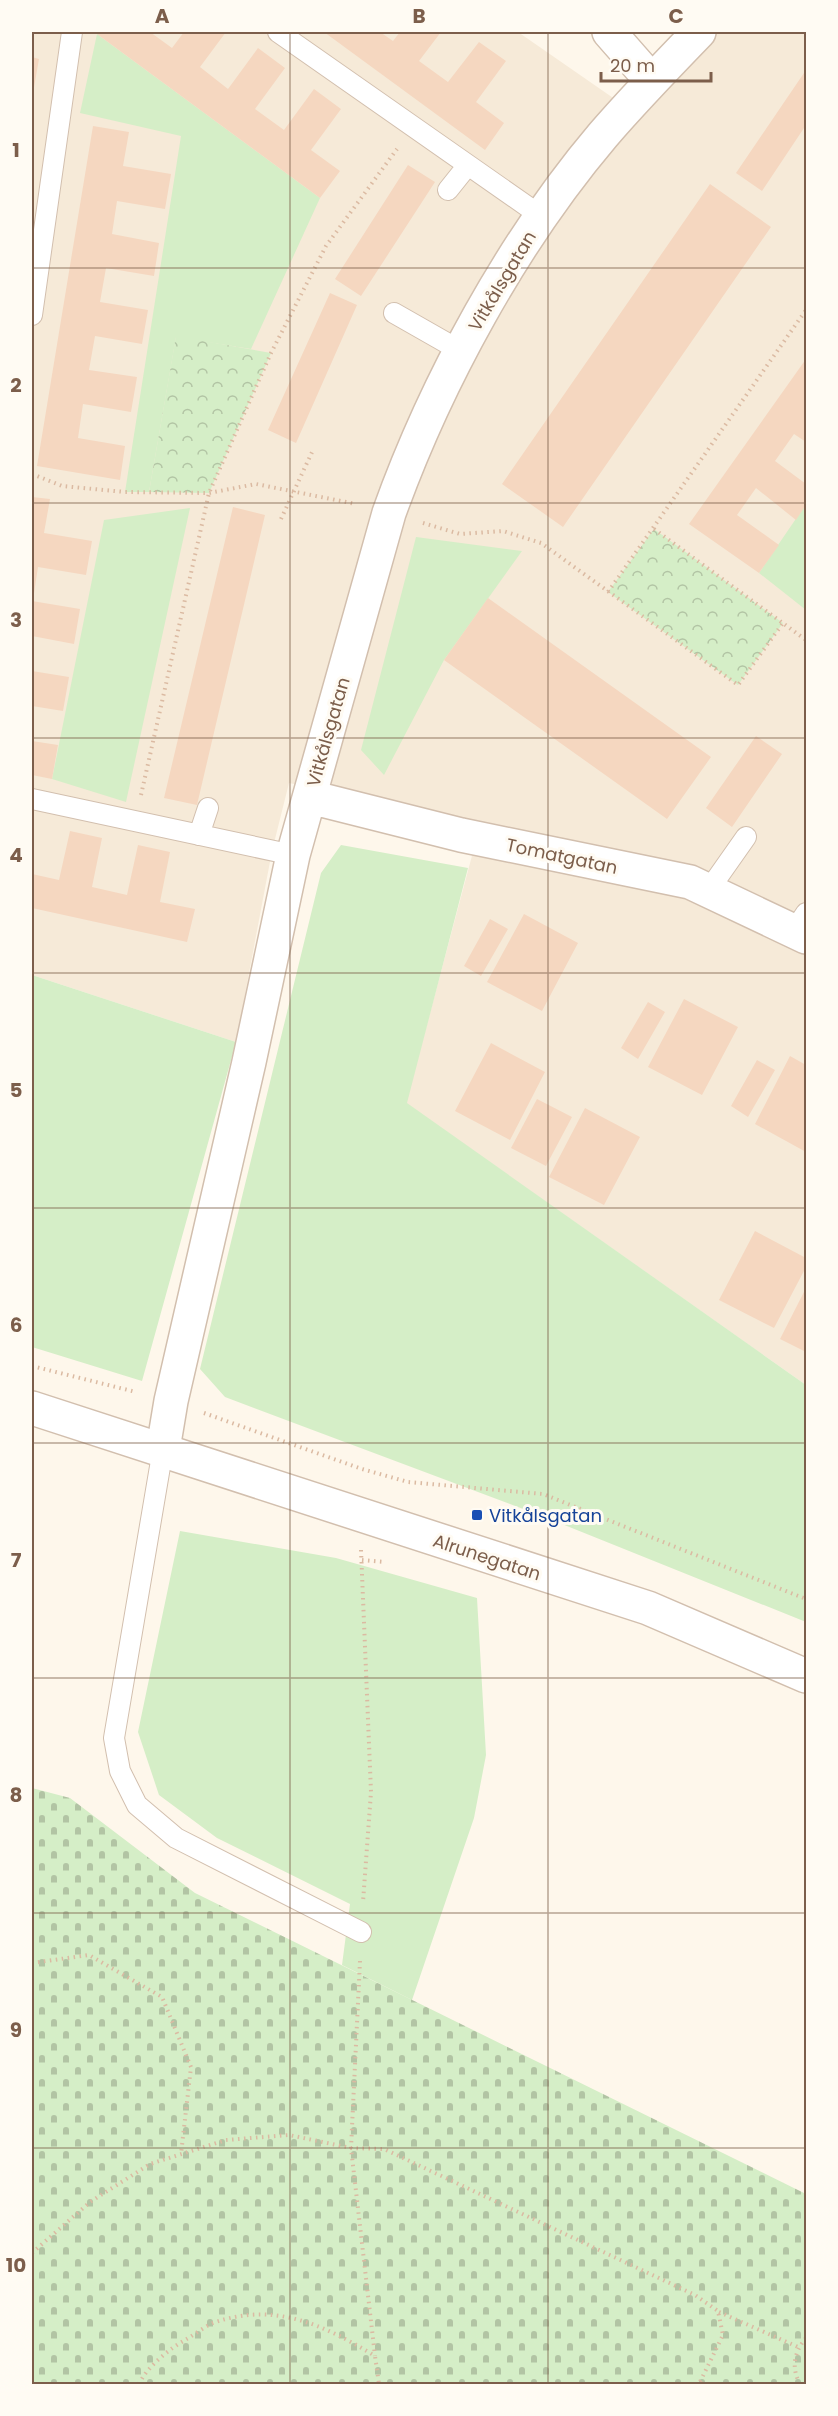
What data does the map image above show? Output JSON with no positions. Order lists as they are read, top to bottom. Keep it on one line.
{"streets":{"street":["Vitkålsgatan","Tomatgatan","Alrunegatan"]},"crossings":[["Vitkålsgatan","Tomatgatan"],["Vitkålsgatan","Alrunegatan"]],"places":{"transit":["Vitkålsgatan"]},"scale_bar":"20 m","grid":{"columns":["A","B","C"],"rows":["1","2","3","4","5","6","7","8","9","10"]}}
